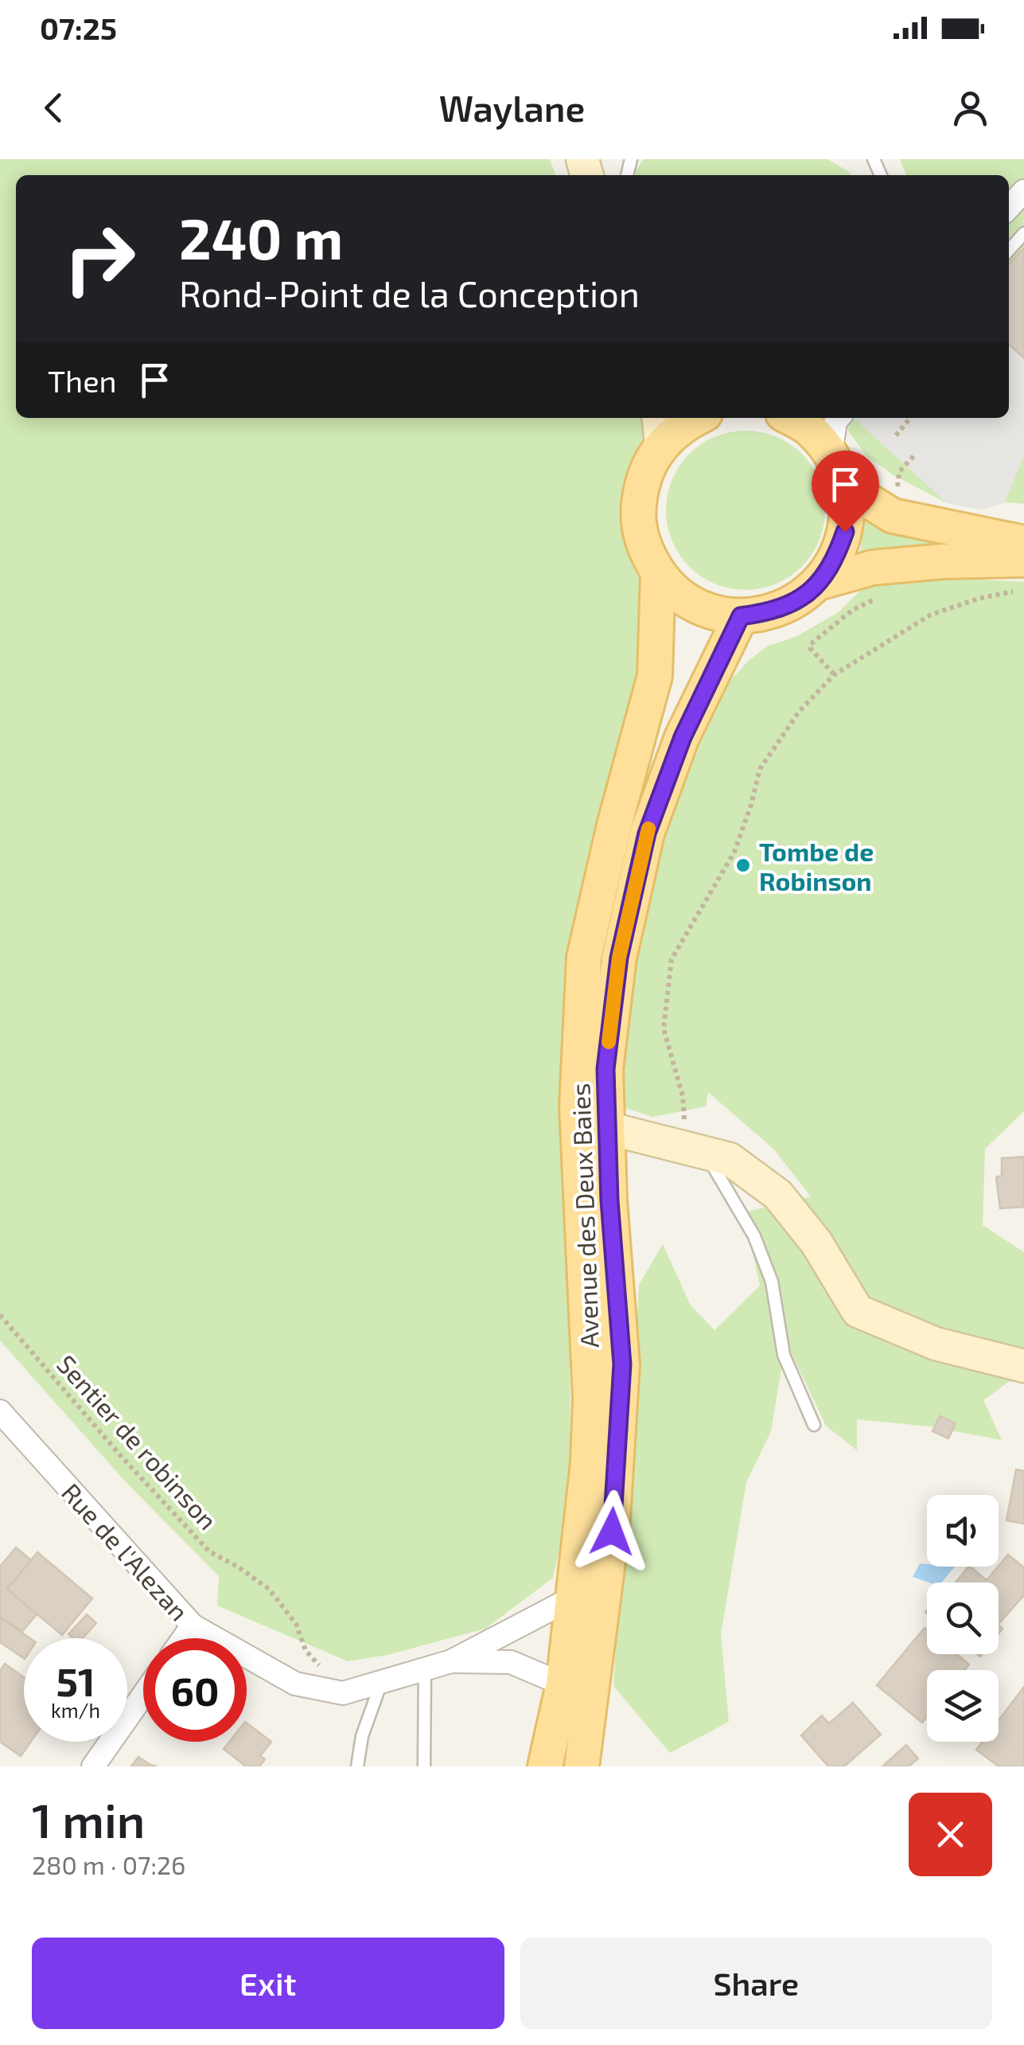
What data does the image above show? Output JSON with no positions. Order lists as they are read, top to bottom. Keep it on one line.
{"streets":{"main road":["Avenue des Deux Baies"],"street":["Rue de l'Alezan"],"path":["Sentier de robinson"]},"crossings":[["Avenue des Deux Baies","Rue de l'Alezan"],["Sentier de robinson","Rue de l'Alezan"]],"places":["Tombe de Robinson"],"page":{"status":"07:25","header":"Waylane","turn":["240 m","Rond-Point de la Conception"],"then":"Then","speed":"51 km/h","limit":"60","heading":["1 min","280 m · 07:26"],"buttons":["Exit","Share"]}}
